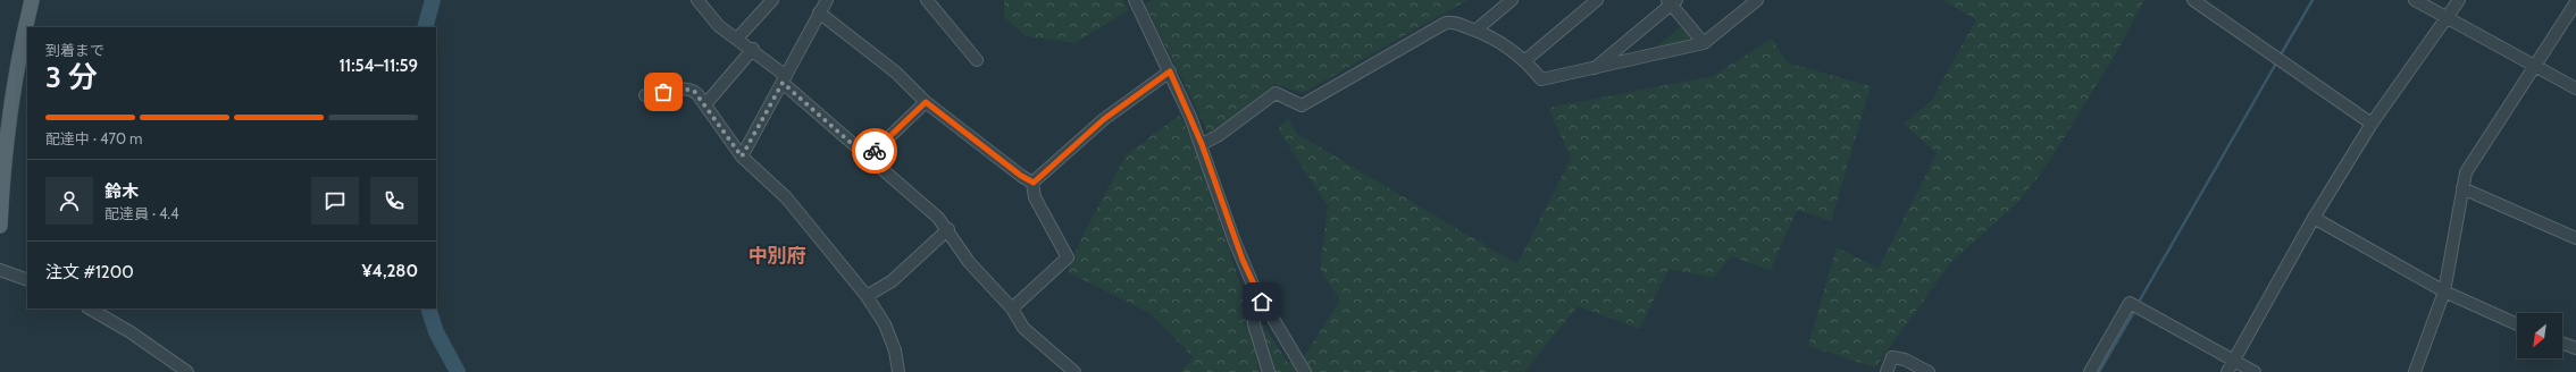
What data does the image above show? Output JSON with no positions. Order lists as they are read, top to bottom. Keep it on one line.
{"districts":["中別府"],"north":"bottom left","page":{"heading":["3 分","到着まで","11:54–11:59"],"panel":["鈴木","配達員 · 4.4","注文 #1200","¥4,280"],"bar":"配達中 · 470 m"}}
